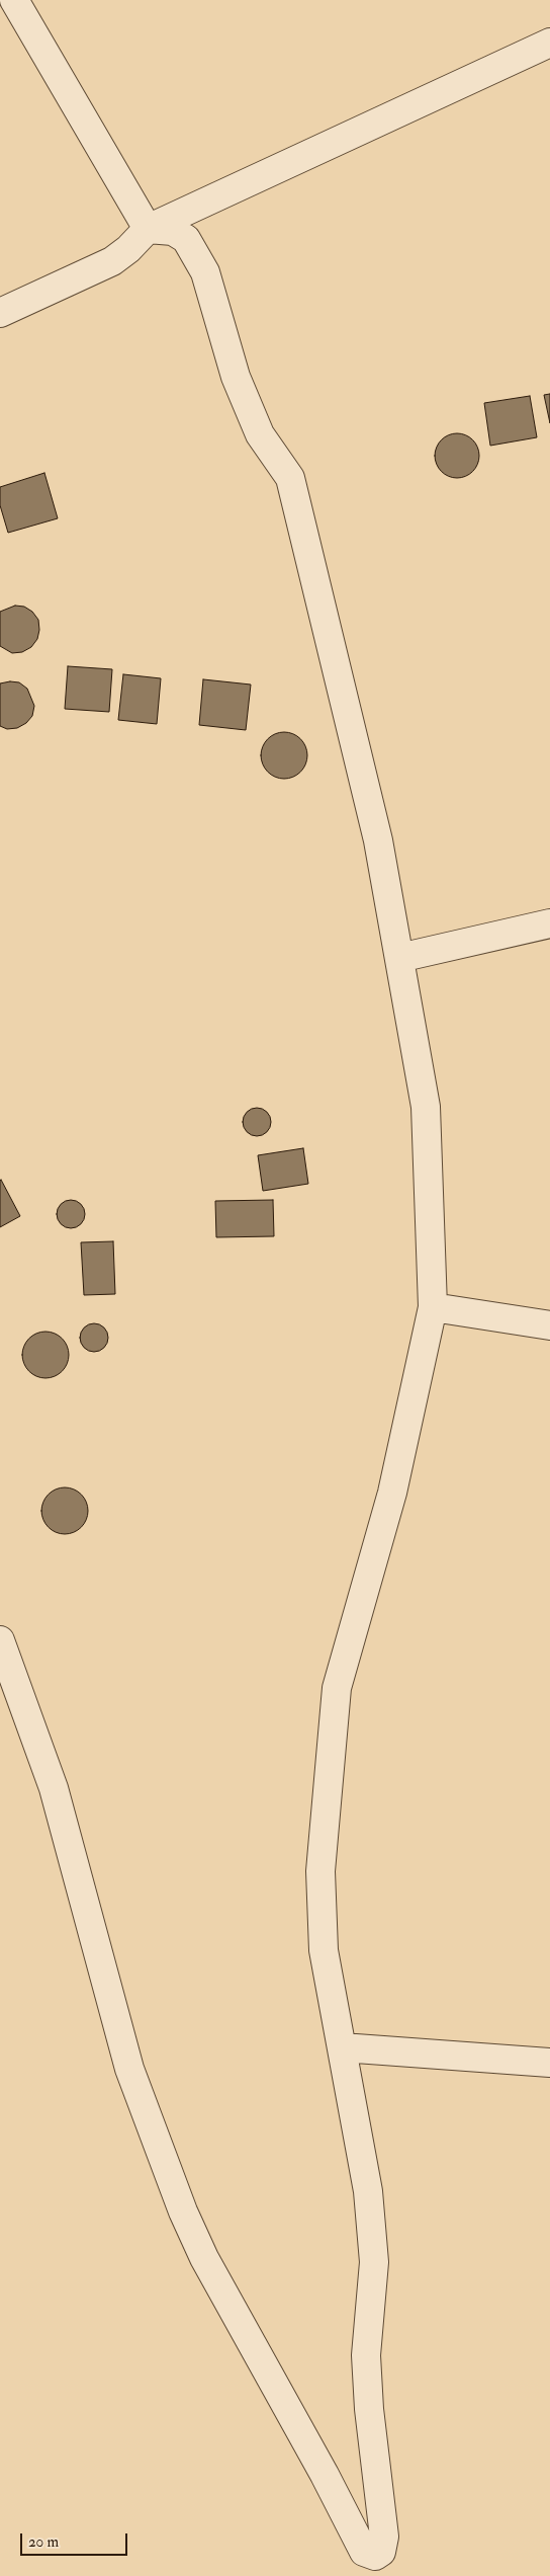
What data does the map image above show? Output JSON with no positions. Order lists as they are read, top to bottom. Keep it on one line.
{"scale_bar":"20 m"}
